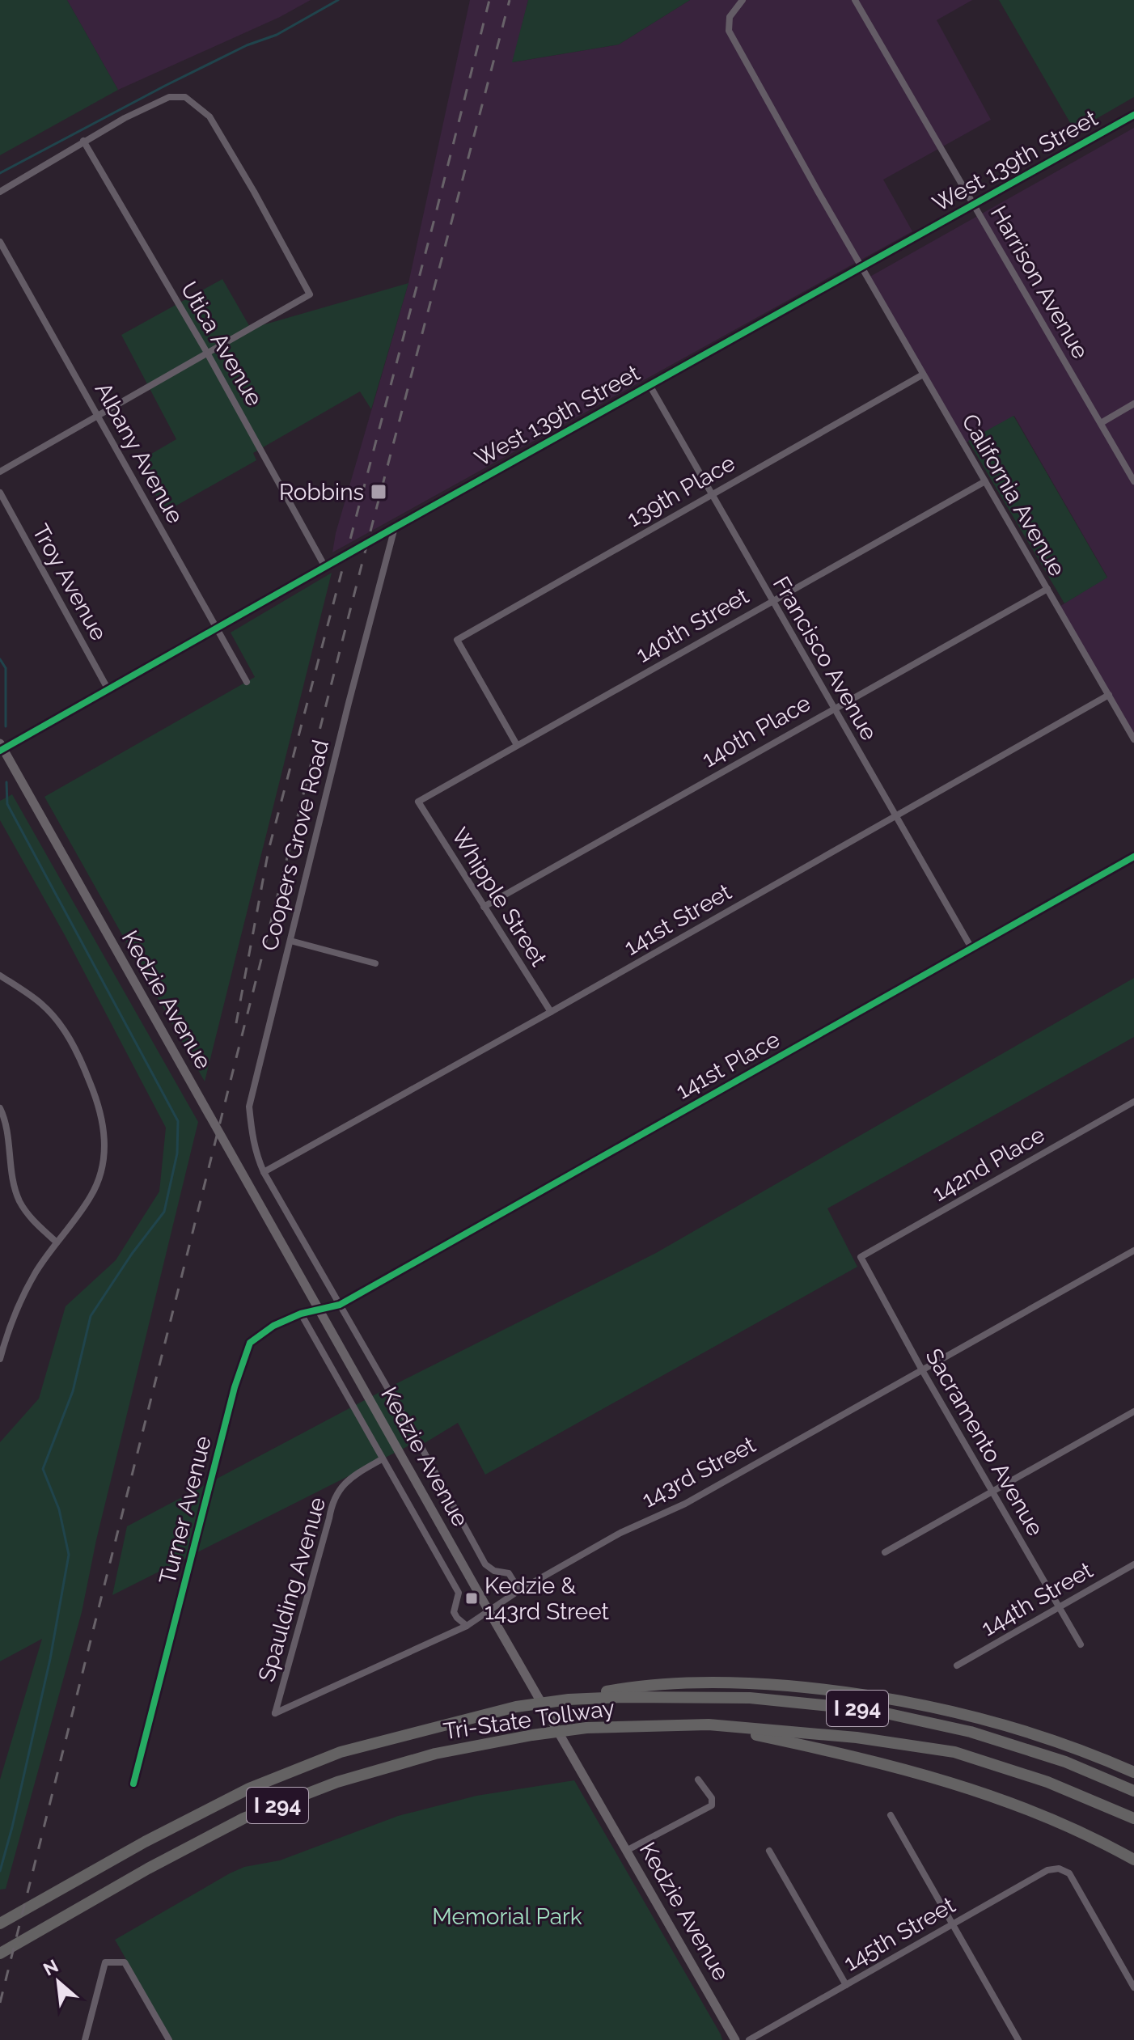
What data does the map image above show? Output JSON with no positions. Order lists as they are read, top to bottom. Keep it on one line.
{"streets":{"highway":["I 294","Tri-State Tollway"],"main road":["Kedzie Avenue"],"street":["West 139th Street","Harrison Avenue","Utica Avenue","Albany Avenue","139th Place","California Avenue","Troy Avenue","140th Street","Francisco Avenue","140th Place","Coopers Grove Road","Whipple Street","141st Street","141st Place","142nd Place","Sacramento Avenue","143rd Street","Turner Avenue","Spaulding Avenue","144th Street","145th Street"]},"crossings":[["West 139th Street","Harrison Avenue"],["West 139th Street","Utica Avenue"],["West 139th Street","Albany Avenue"],["West 139th Street","California Avenue"],["West 139th Street","Troy Avenue"],["West 139th Street","Francisco Avenue"],["West 139th Street","Coopers Grove Road"],["West 139th Street","Kedzie Avenue"],["139th Place","California Avenue"],["139th Place","140th Street"],["139th Place","Francisco Avenue"],["California Avenue","140th Street"],["California Avenue","140th Place"],["California Avenue","141st Street"],["140th Street","Francisco Avenue"],["140th Street","Whipple Street"],["Francisco Avenue","140th Place"],["Francisco Avenue","141st Street"],["Francisco Avenue","141st Place"],["140th Place","Whipple Street"],["Coopers Grove Road","141st Street"],["Coopers Grove Road","141st Place"],["Coopers Grove Road","143rd Street"],["Coopers Grove Road","Turner Avenue"],["Whipple Street","141st Street"],["Kedzie Avenue","143rd Street"],["141st Place","Turner Avenue"],["142nd Place","Sacramento Avenue"],["Sacramento Avenue","143rd Street"],["Sacramento Avenue","144th Street"],["143rd Street","Spaulding Avenue"]],"parks":["Memorial Park"],"places":{"transit":["Robbins","Kedzie & 143rd Street"]},"north":"top left"}
